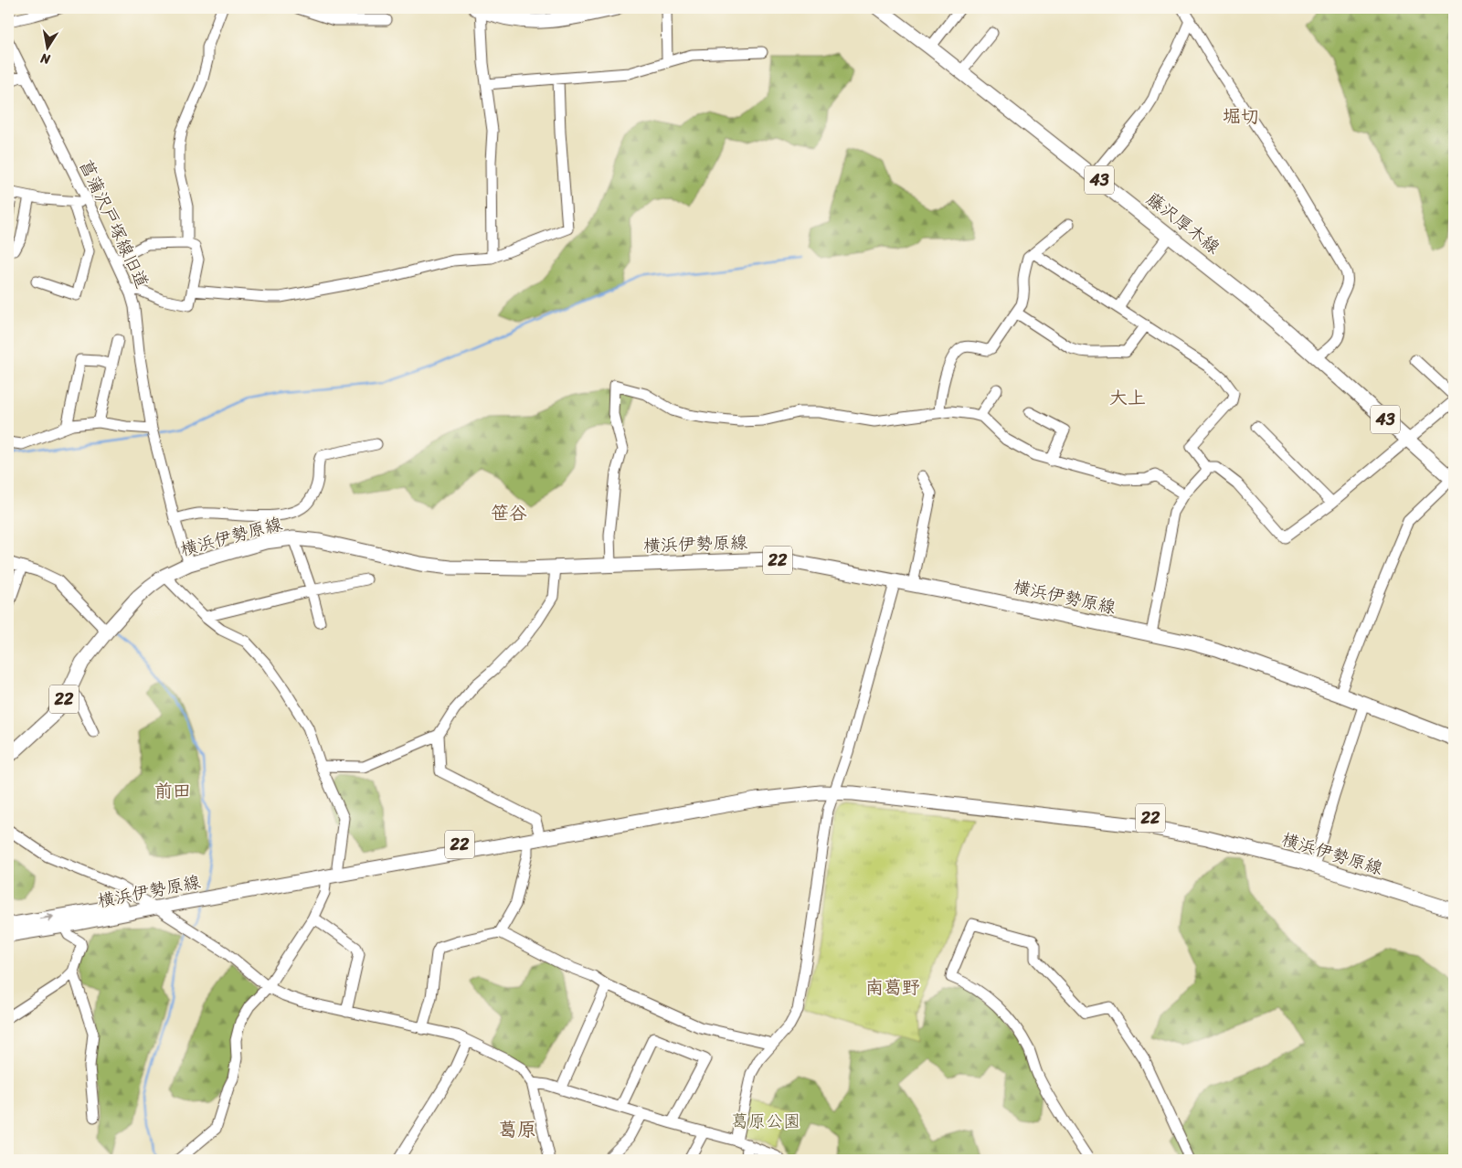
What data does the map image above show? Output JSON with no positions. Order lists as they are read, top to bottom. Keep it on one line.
{"streets":{"main road":["43","藤沢厚木線","横浜伊勢原線","22"],"street":["菖蒲沢戸塚線旧道"]},"crossings":[["菖蒲沢戸塚線旧道","横浜伊勢原線"]],"districts":["堀切","大上","笹谷","前田","南葛野","葛原"],"parks":["葛原公園"],"north":"bottom"}
